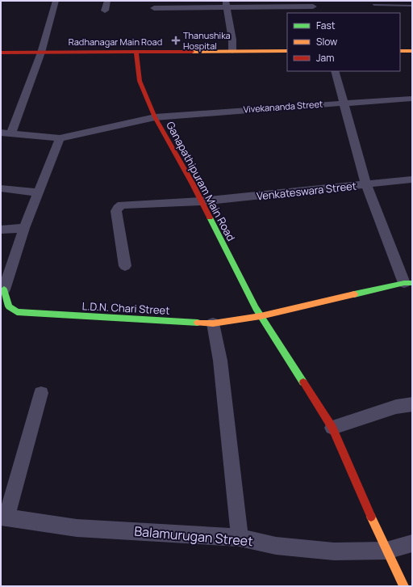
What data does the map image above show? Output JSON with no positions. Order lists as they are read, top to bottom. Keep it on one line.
{"streets":{"street":["Radhanagar Main Road","Vivekananda Street","Ganapathipuram Main Road","Venkateswara Street","L.D.N. Chari Street","Balamurugan Street"]},"crossings":[["Radhanagar Main Road","Ganapathipuram Main Road"],["Vivekananda Street","Ganapathipuram Main Road"],["Ganapathipuram Main Road","Venkateswara Street"],["Ganapathipuram Main Road","L.D.N. Chari Street"],["Ganapathipuram Main Road","Balamurugan Street"]],"places":{"health":["Thanushika Hospital"]},"legend":["Fast","Slow","Jam"]}
